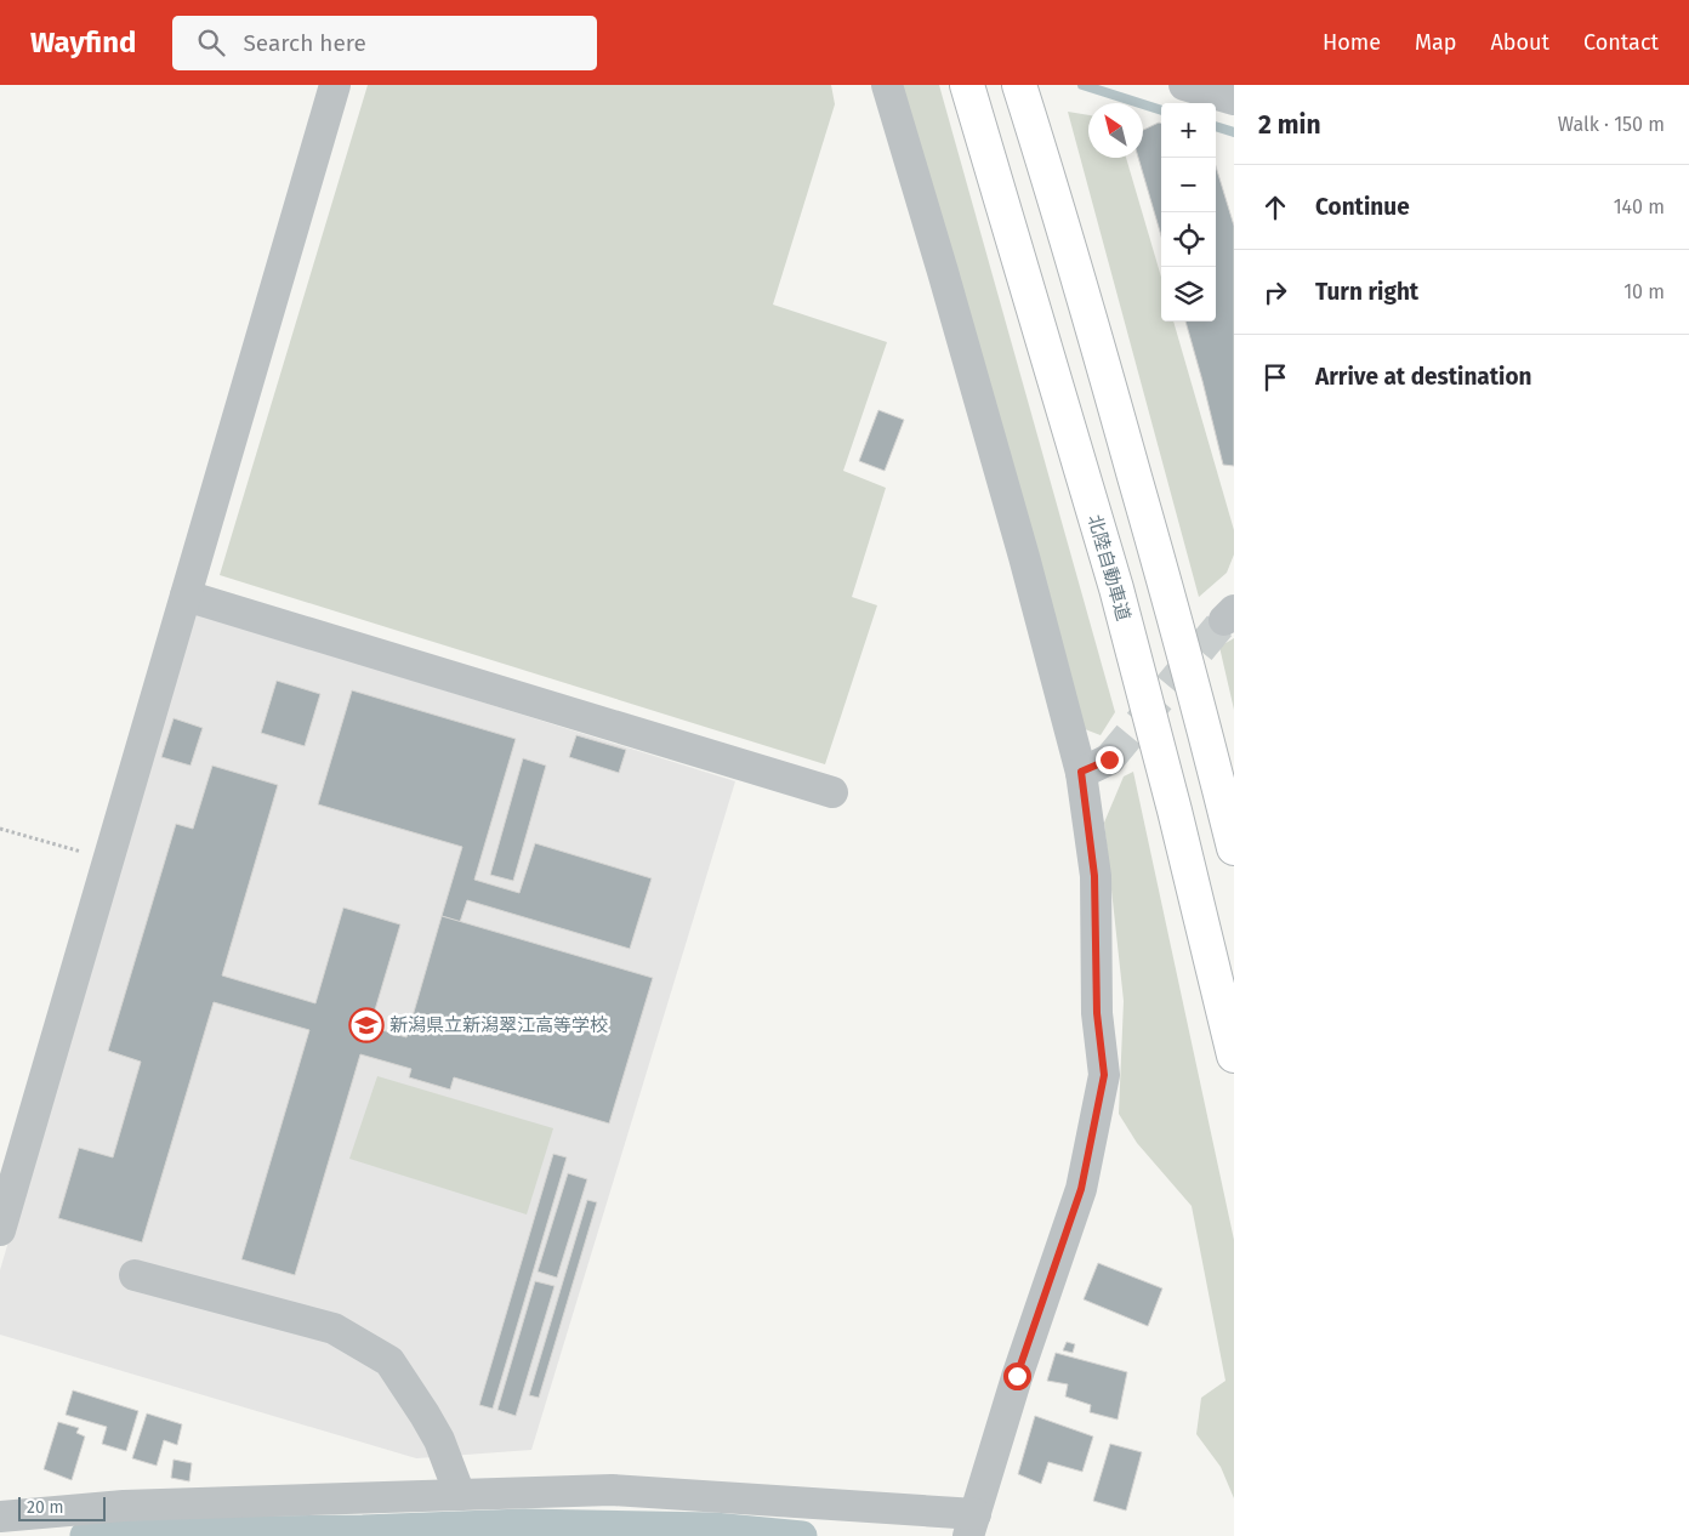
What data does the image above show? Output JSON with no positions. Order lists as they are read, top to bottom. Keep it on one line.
{"streets":{"highway":["北陸自動車道"]},"places":{"school or university":["新潟県立新潟翠江高等学校"]},"scale_bar":"20 m","north":"top left","page":{"header":"Wayfind","search":"Search here","nav":["Home","Map","About","Contact"],"heading":["2 min","Walk · 150 m"],"map_buttons":["+","−"],"list":[["Continue","140 m"],["Turn right","10 m"],"Arrive at destination"],"scale":"20 m"}}
